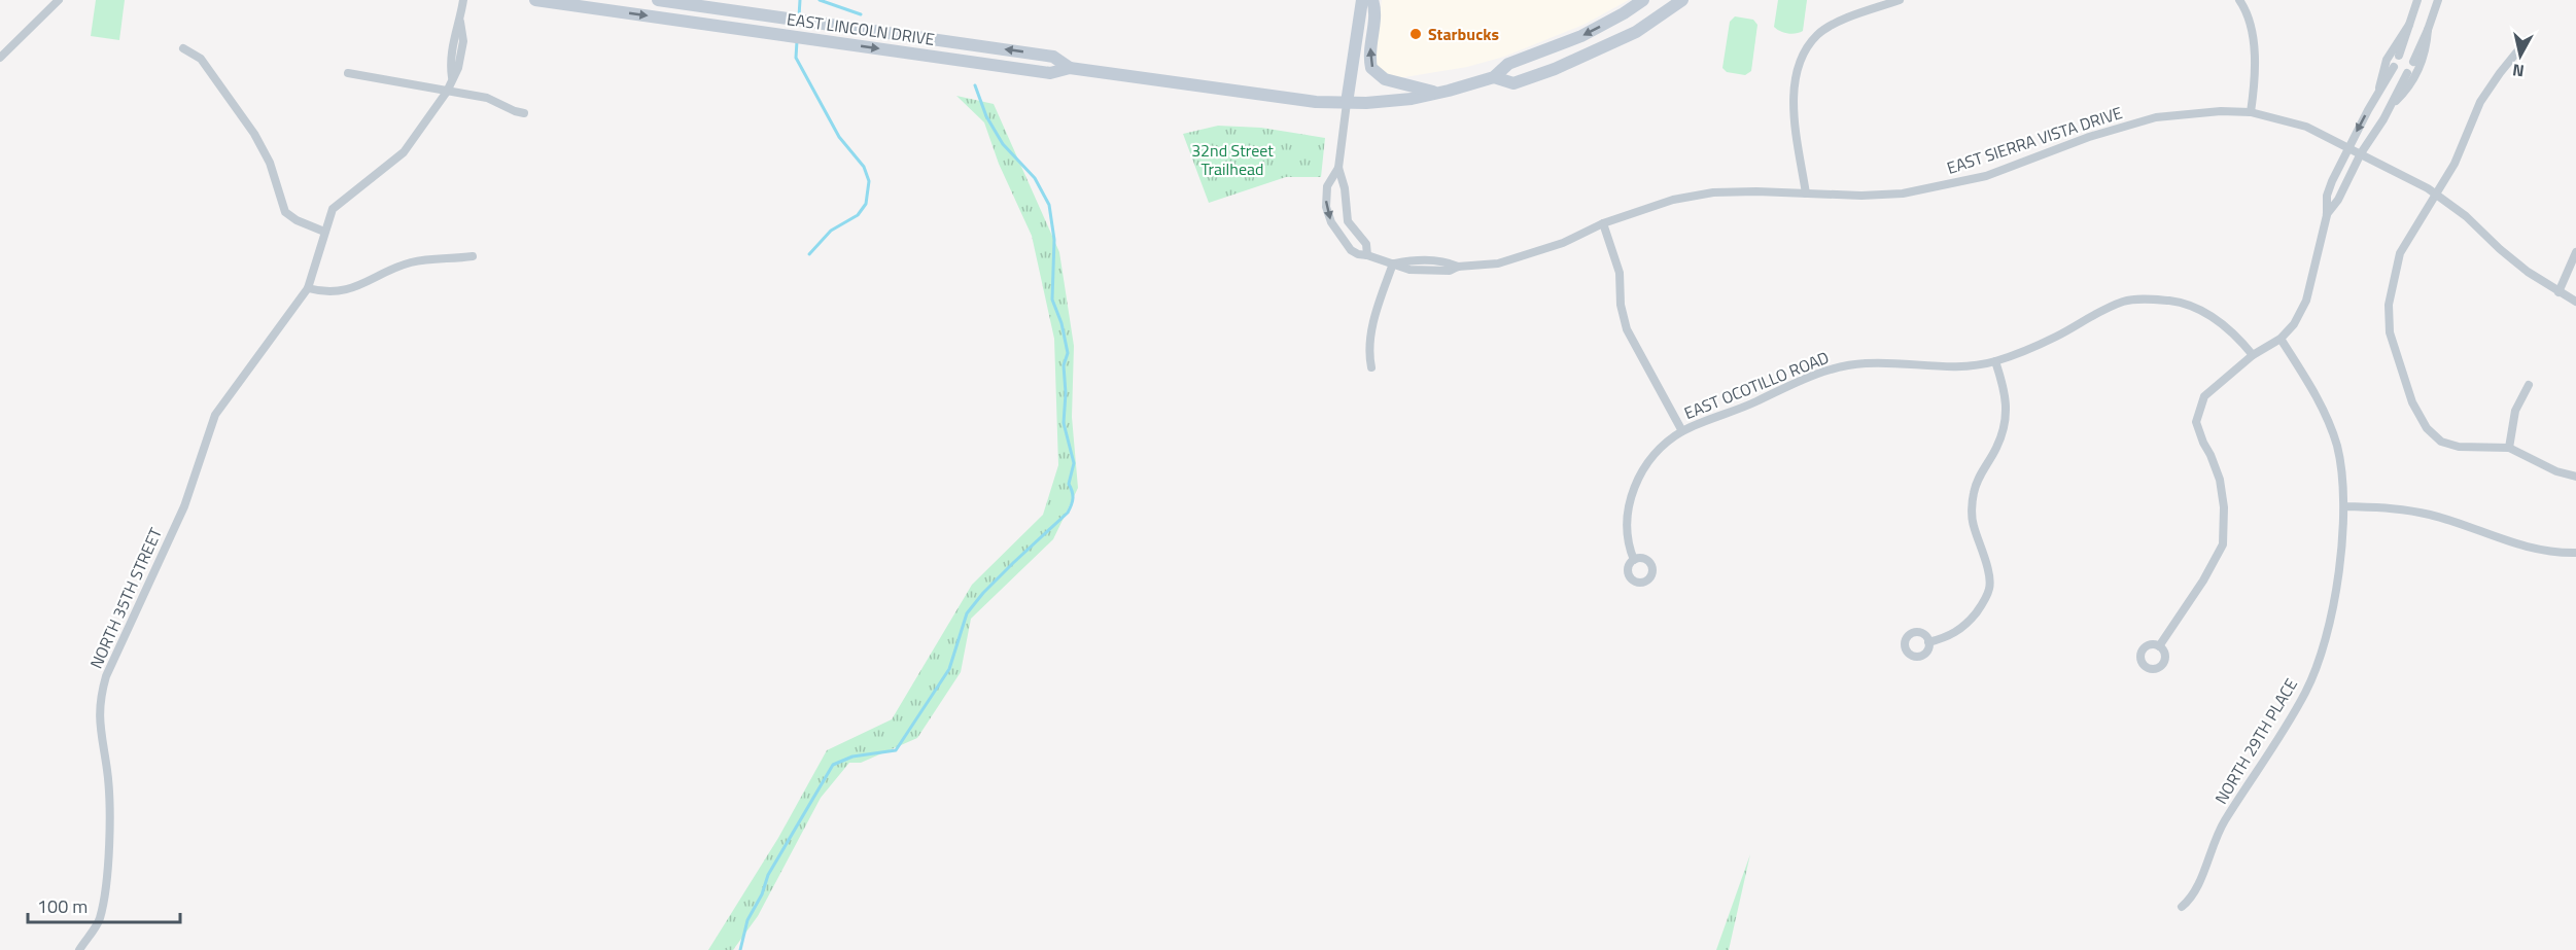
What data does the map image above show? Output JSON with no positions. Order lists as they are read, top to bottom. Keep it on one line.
{"streets":{"main road":["EAST LINCOLN DRIVE"],"street":["EAST SIERRA VISTA DRIVE","EAST OCOTILLO ROAD","NORTH 35TH STREET","NORTH 29TH PLACE"]},"crossings":[["EAST LINCOLN DRIVE","EAST SIERRA VISTA DRIVE"]],"parks":["32nd Street Trailhead"],"places":["Starbucks"],"scale_bar":"100 m","north":"bottom"}
